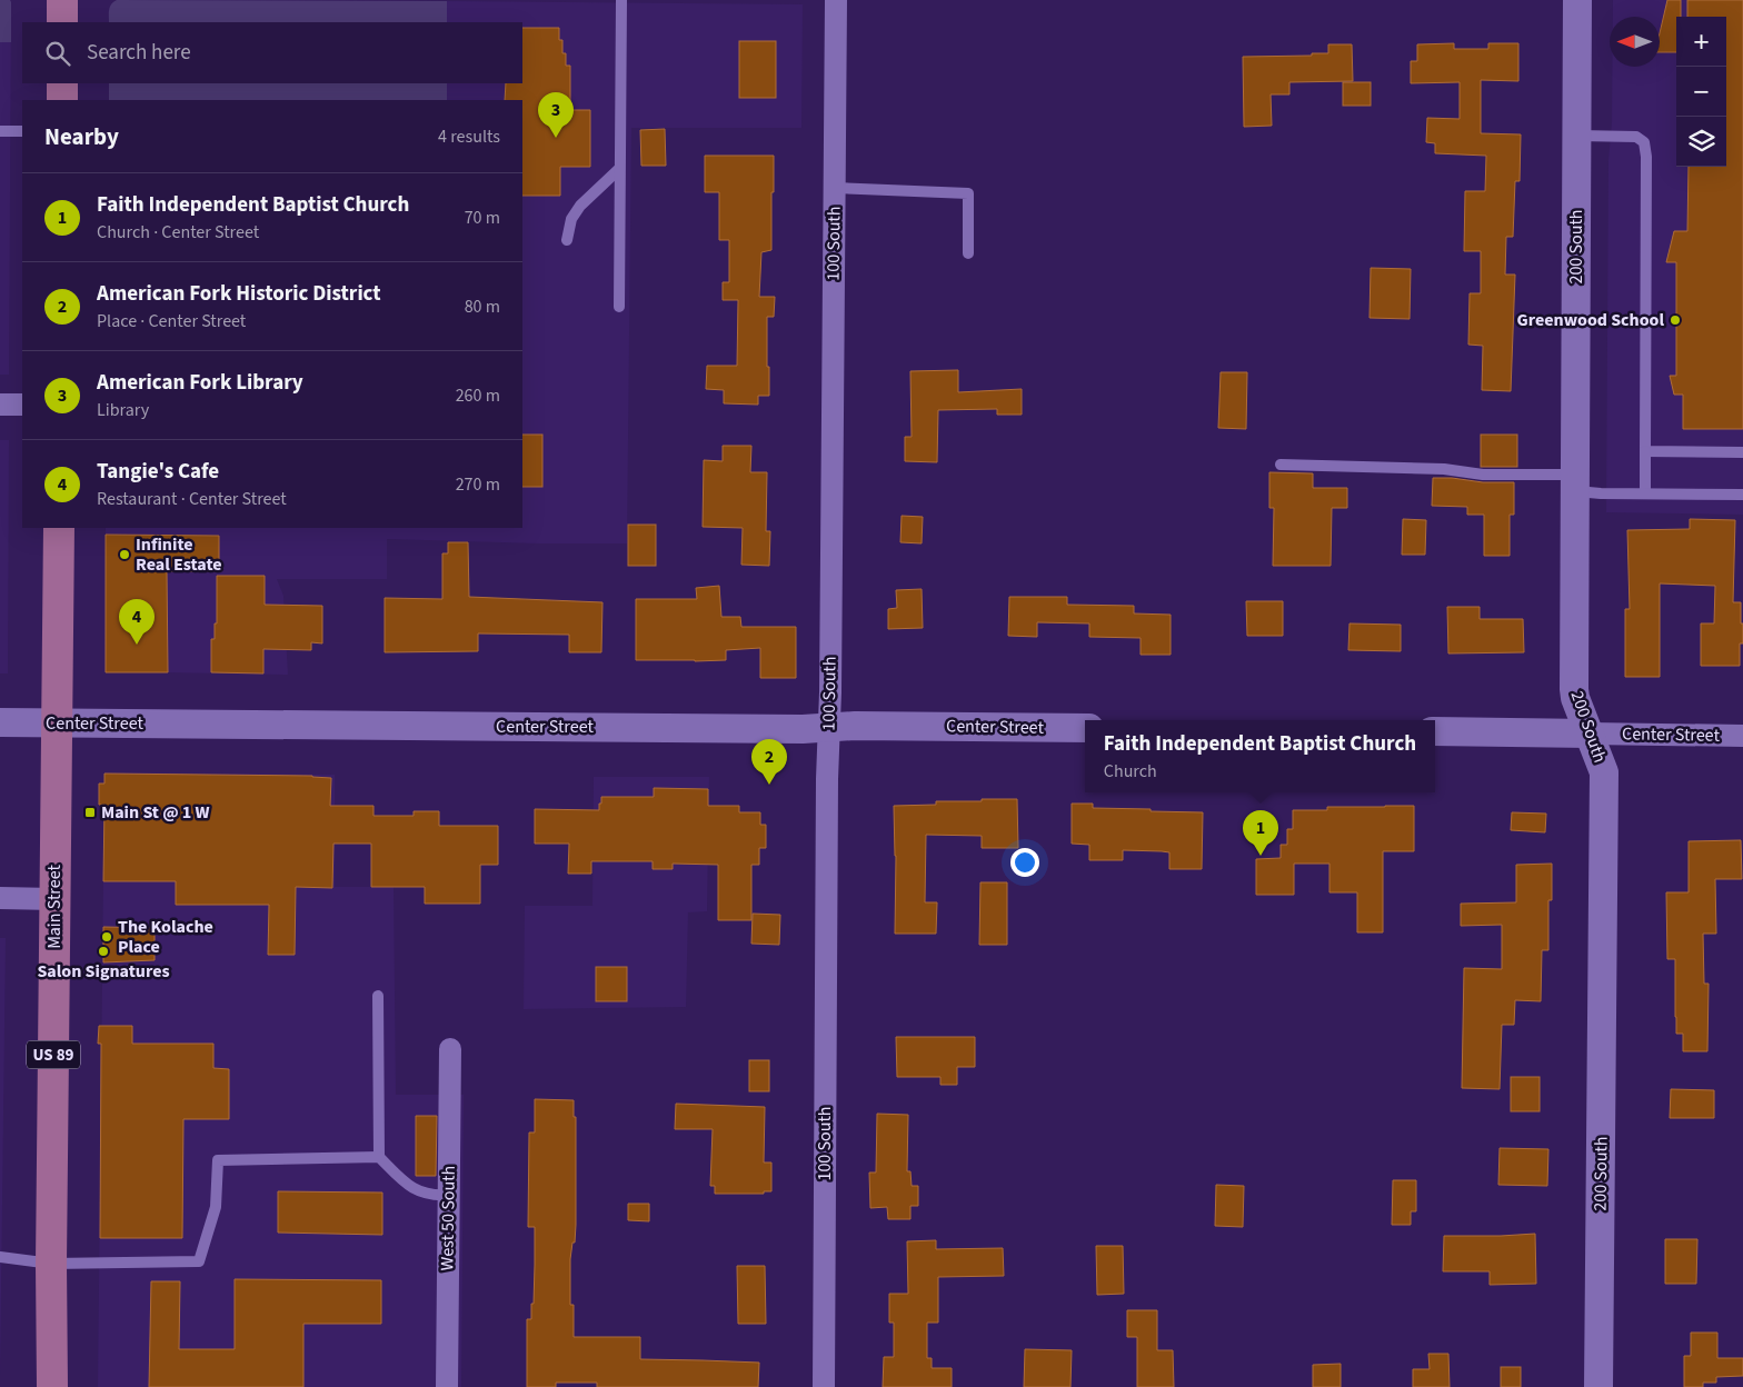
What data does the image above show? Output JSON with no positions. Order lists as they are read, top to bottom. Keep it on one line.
{"streets":{"main road":["Main Street","US 89"],"street":["100 South","200 South","Center Street","West 50 South"]},"crossings":[["100 South","Center Street"],["200 South","Center Street"],["Center Street","Main Street"]],"places":{"other":["Greenwood School","Infinite Real Estate","The Kolache Place","Salon Signatures"],"transit":["Main St @ 1 W"]},"north":"left","page":{"map_buttons":["+","−"],"search":"Search here","pins":["3","4","2","1"],"heading":["Nearby","4 results"],"list":[{"mark":"1","name":"Faith Independent Baptist Church","note":"Church · Center Street","value":"70 m"},{"mark":"2","name":"American Fork Historic District","note":"Place · Center Street","value":"80 m"},{"mark":"3","name":"American Fork Library","note":"Library","value":"260 m"},{"mark":"4","name":"Tangie's Cafe","note":"Restaurant · Center Street","value":"270 m"}],"popup":["Faith Independent Baptist Church","Church"]}}
